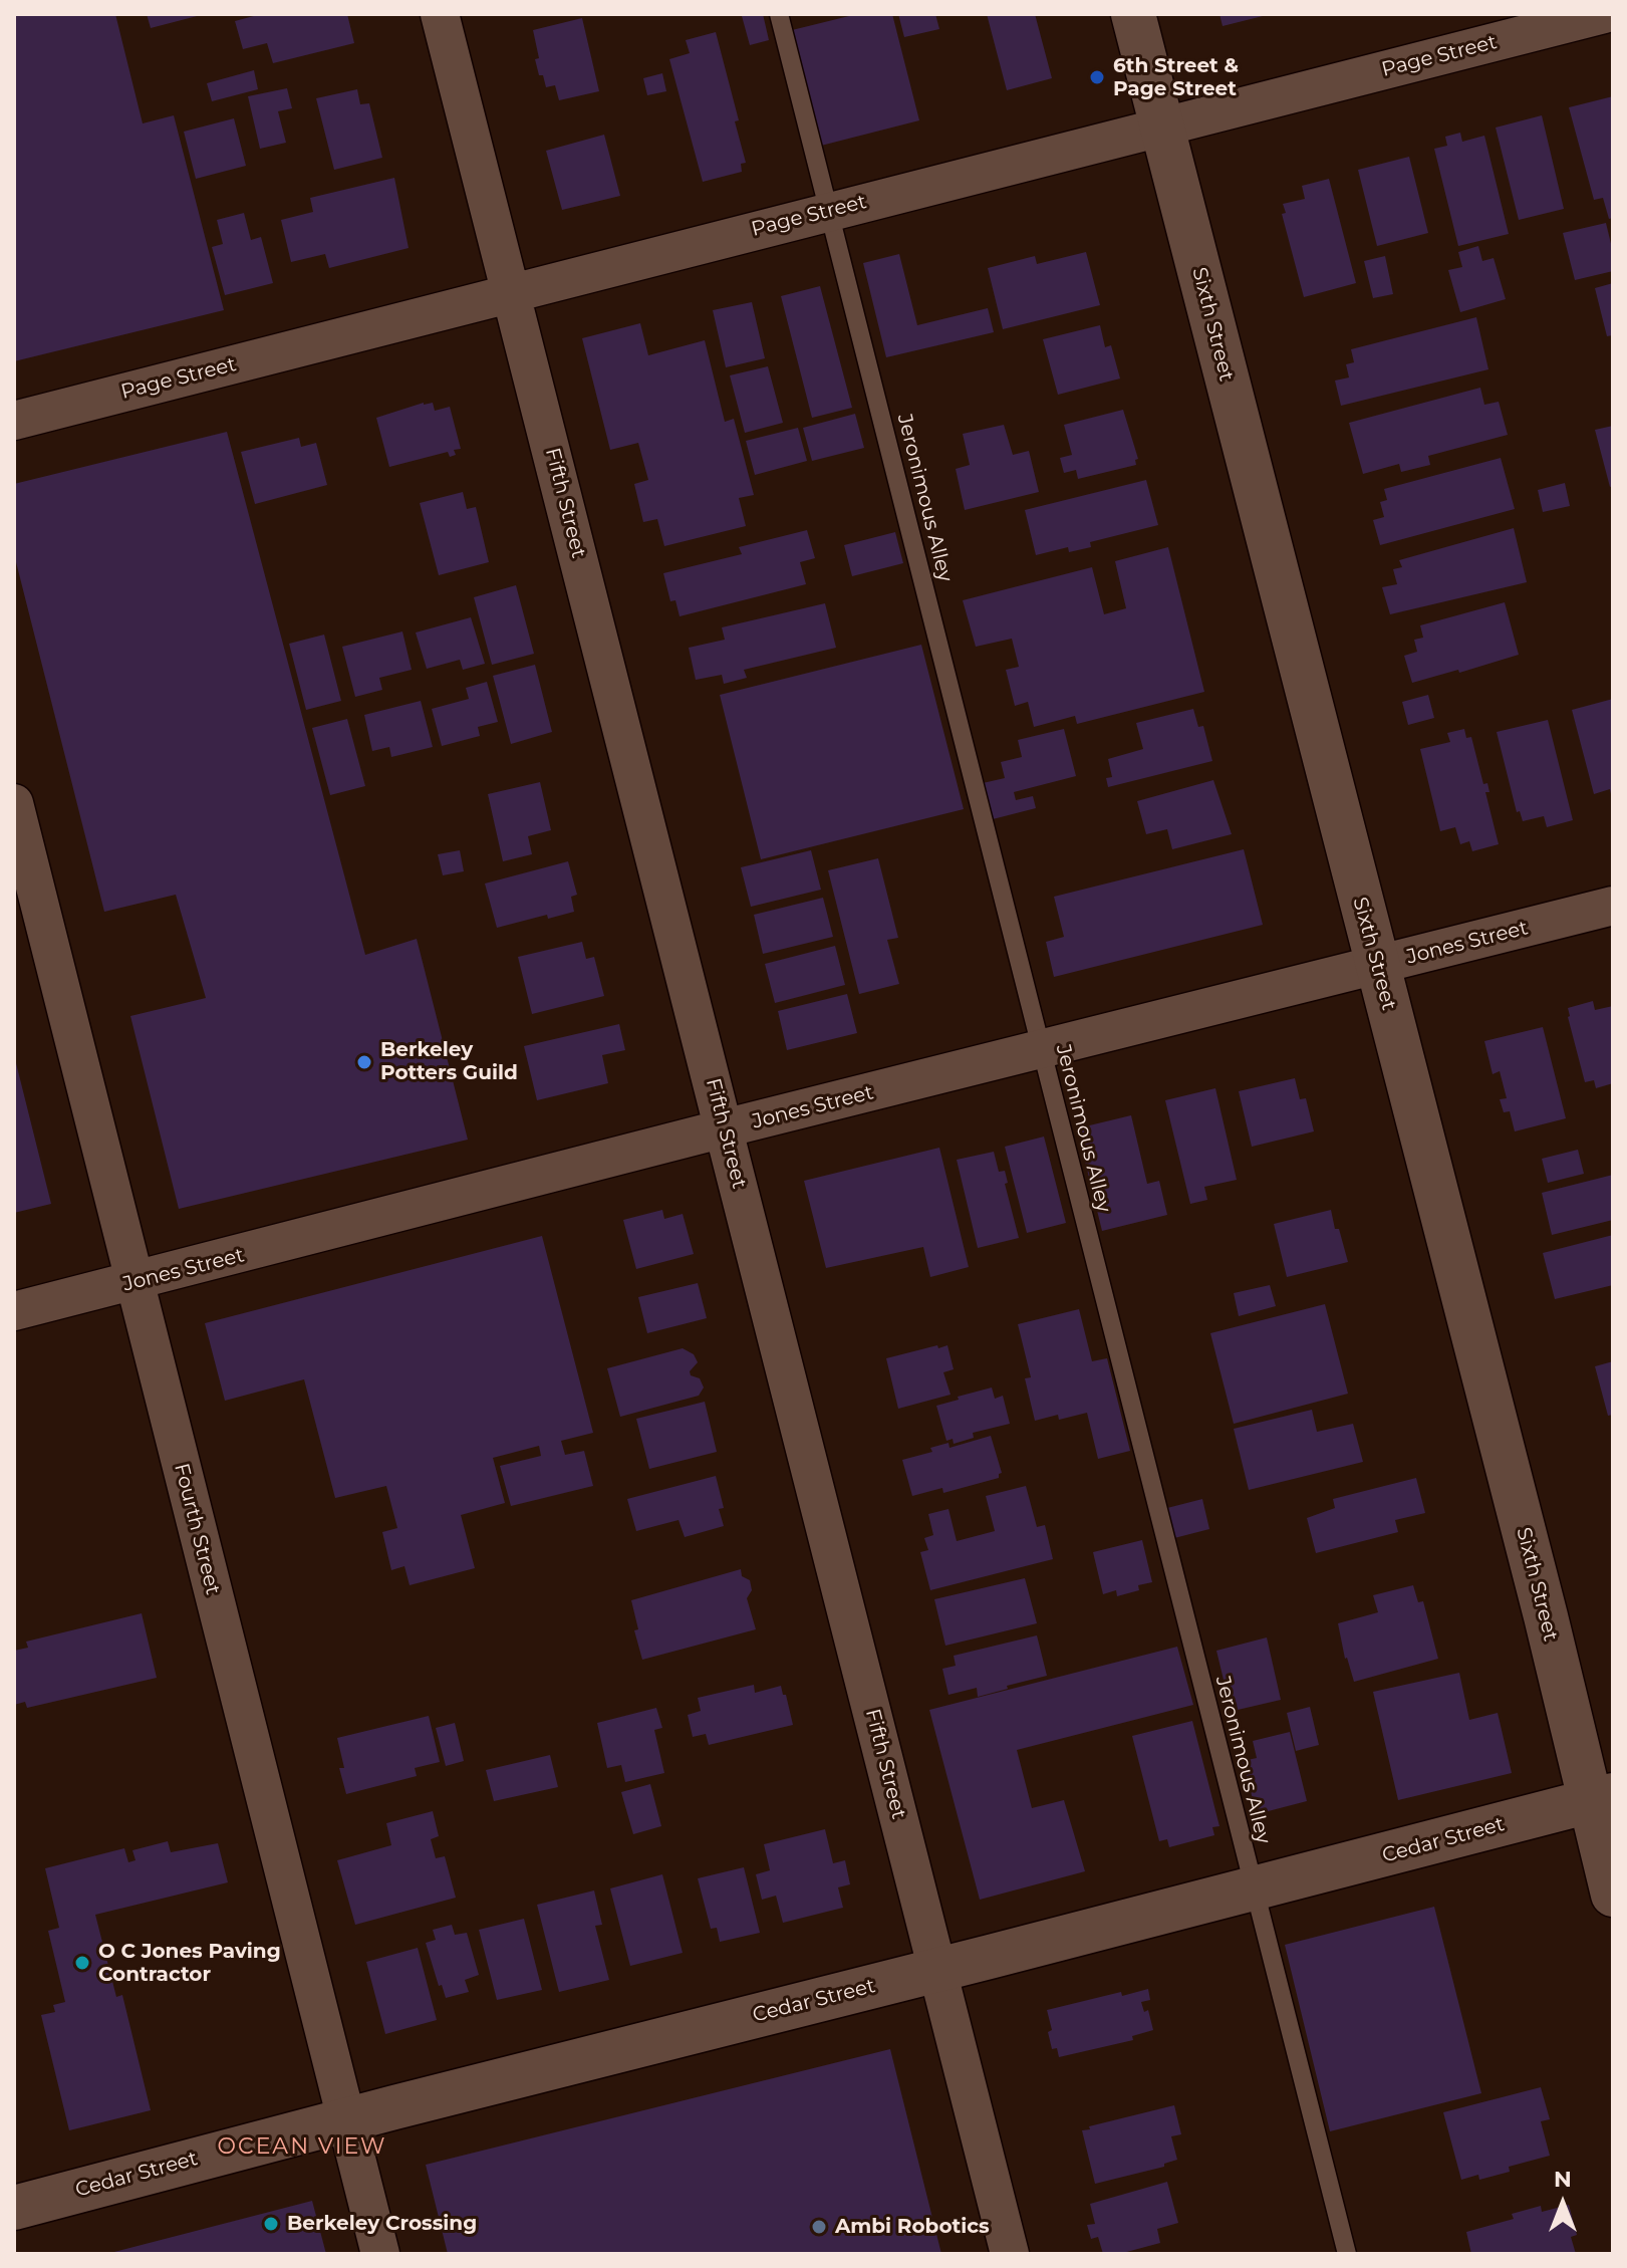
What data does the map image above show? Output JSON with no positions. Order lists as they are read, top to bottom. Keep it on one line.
{"streets":{"street":["Page Street","Sixth Street","Fifth Street","Jones Street","Fourth Street","Cedar Street"],"lane":["Jeronimous Alley"]},"crossings":[["Page Street","Sixth Street"],["Page Street","Jeronimous Alley"],["Page Street","Fifth Street"],["Sixth Street","Jones Street"],["Sixth Street","Cedar Street"],["Jeronimous Alley","Jones Street"],["Jeronimous Alley","Cedar Street"],["Fifth Street","Jones Street"],["Fifth Street","Cedar Street"],["Jones Street","Fourth Street"],["Fourth Street","Cedar Street"]],"districts":["OCEAN VIEW"],"places":["6th Street & Page Street","Berkeley Potters Guild","O C Jones Paving Contractor","Berkeley Crossing","Ambi Robotics"],"north":"top"}
